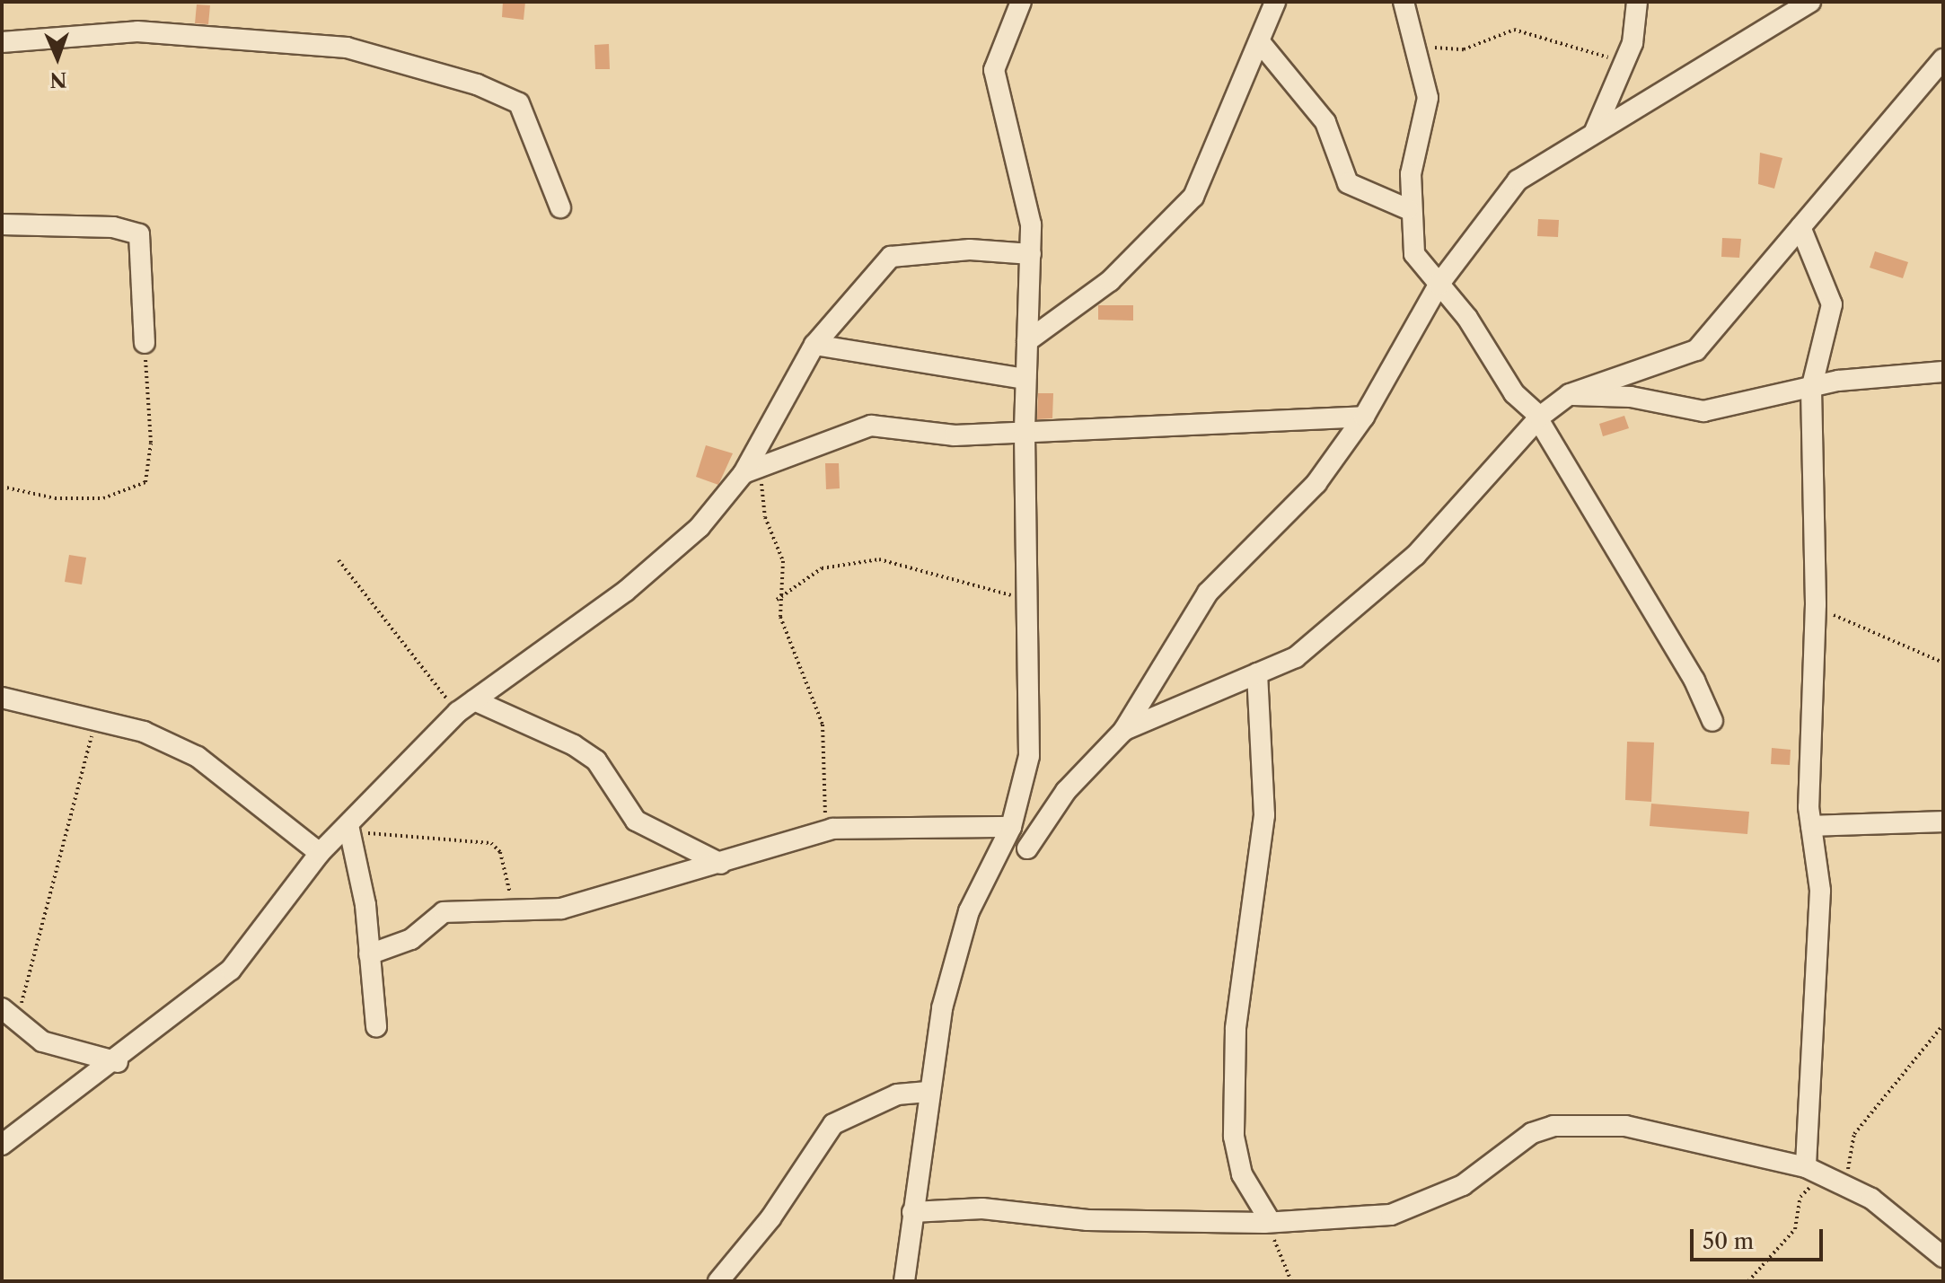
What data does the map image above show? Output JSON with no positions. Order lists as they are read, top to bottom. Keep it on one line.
{"scale_bar":"50 m","north":"bottom"}
